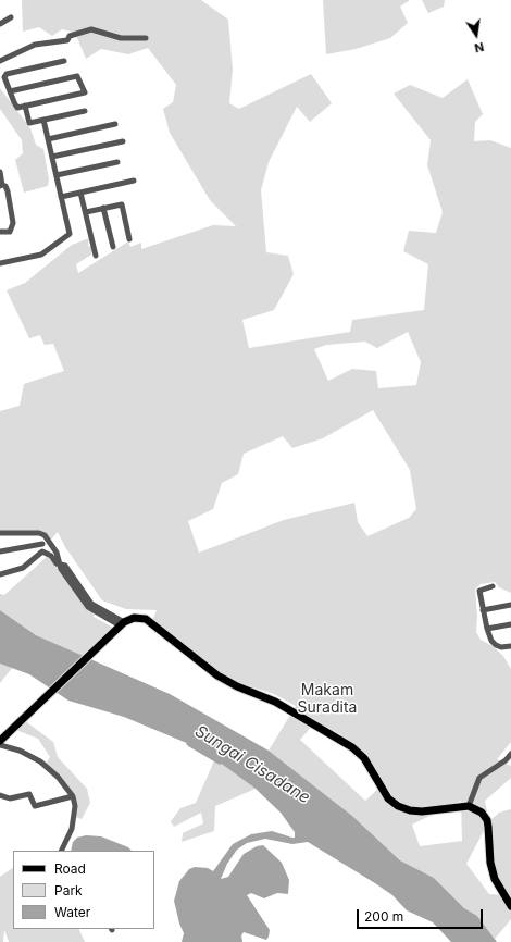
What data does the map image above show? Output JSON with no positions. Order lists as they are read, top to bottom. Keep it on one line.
{"water":["Sungai Cisadane"],"parks":["Makam Suradita"],"legend":["Road","Park","Water"],"scale_bar":"200 m","north":"bottom"}
